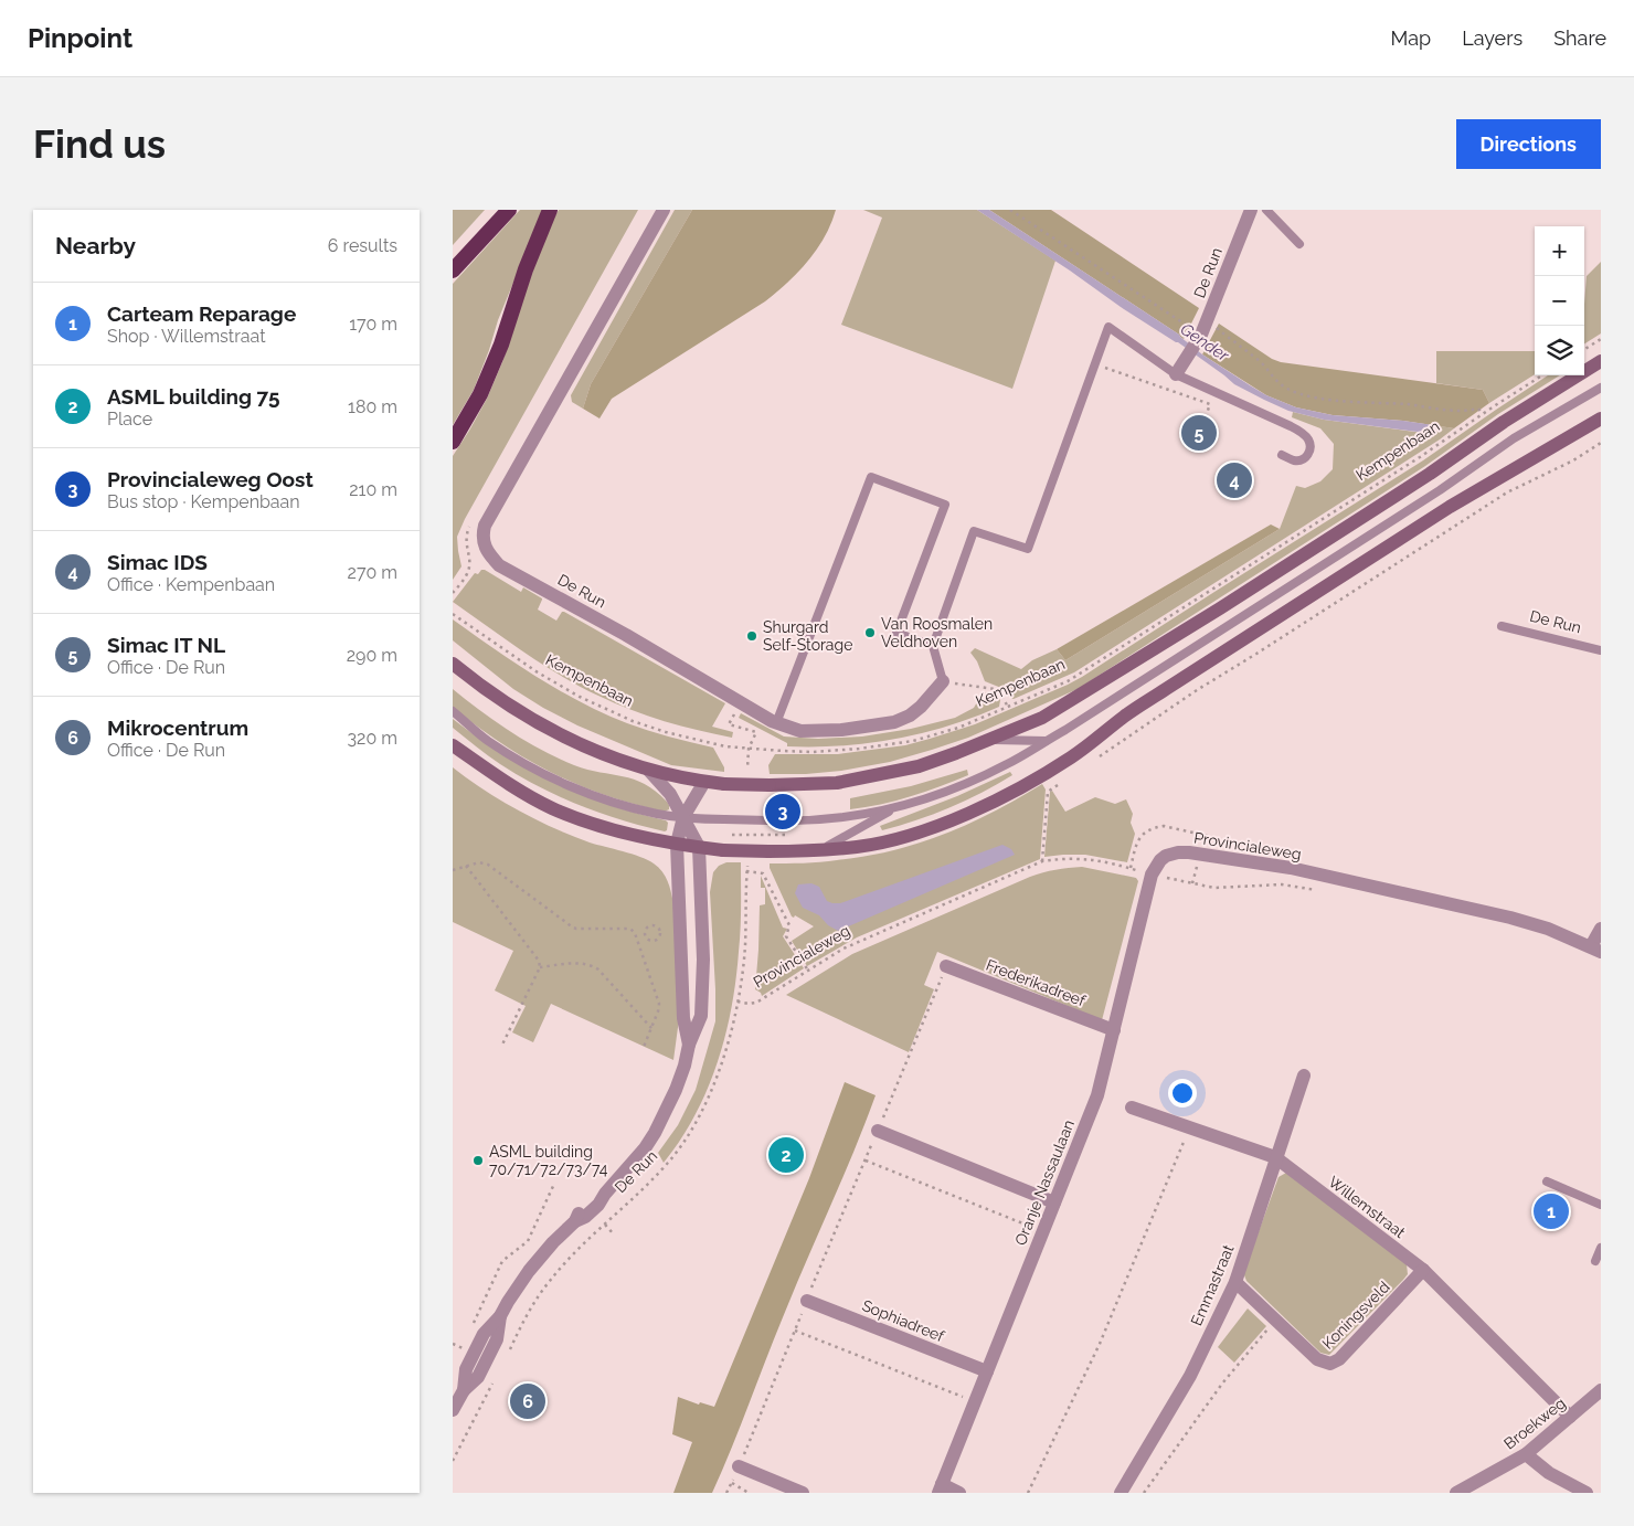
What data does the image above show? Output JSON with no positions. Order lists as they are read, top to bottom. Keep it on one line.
{"streets":{"street":["De Run","Provincialeweg","Frederikadreef","Oranje Nassaulaan","Willemstraat","Emmastraat","Koningsveld","Sophiadreef","Broekweg"],"path":["Kempenbaan"]},"crossings":[["De Run","Provincialeweg"],["Provincialeweg","Oranje Nassaulaan"],["Frederikadreef","Oranje Nassaulaan"],["Oranje Nassaulaan","Sophiadreef"],["Willemstraat","Emmastraat"],["Willemstraat","Koningsveld"],["Willemstraat","Broekweg"],["Emmastraat","Koningsveld"]],"water":["Gender"],"places":["Van Roosmalen Veldhoven","Shurgard Self-Storage","ASML building 70/71/72/73/74"],"page":{"header":"Pinpoint","nav":["Map","Layers","Share"],"buttons":"Directions","title":"Find us","heading":["Nearby","6 results"],"map_buttons":["+","−"],"list":[{"mark":"1","name":"Carteam Reparage","note":"Shop · Willemstraat","value":"170 m"},{"mark":"2","name":"ASML building 75","note":"Place","value":"180 m"},{"mark":"3","name":"Provincialeweg Oost","note":"Bus stop · Kempenbaan","value":"210 m"},{"mark":"4","name":"Simac IDS","note":"Office · Kempenbaan","value":"270 m"},{"mark":"5","name":"Simac IT NL","note":"Office · De Run","value":"290 m"},{"mark":"6","name":"Mikrocentrum","note":"Office · De Run","value":"320 m"}],"pins":["5","4","3","2","1","6"]}}
